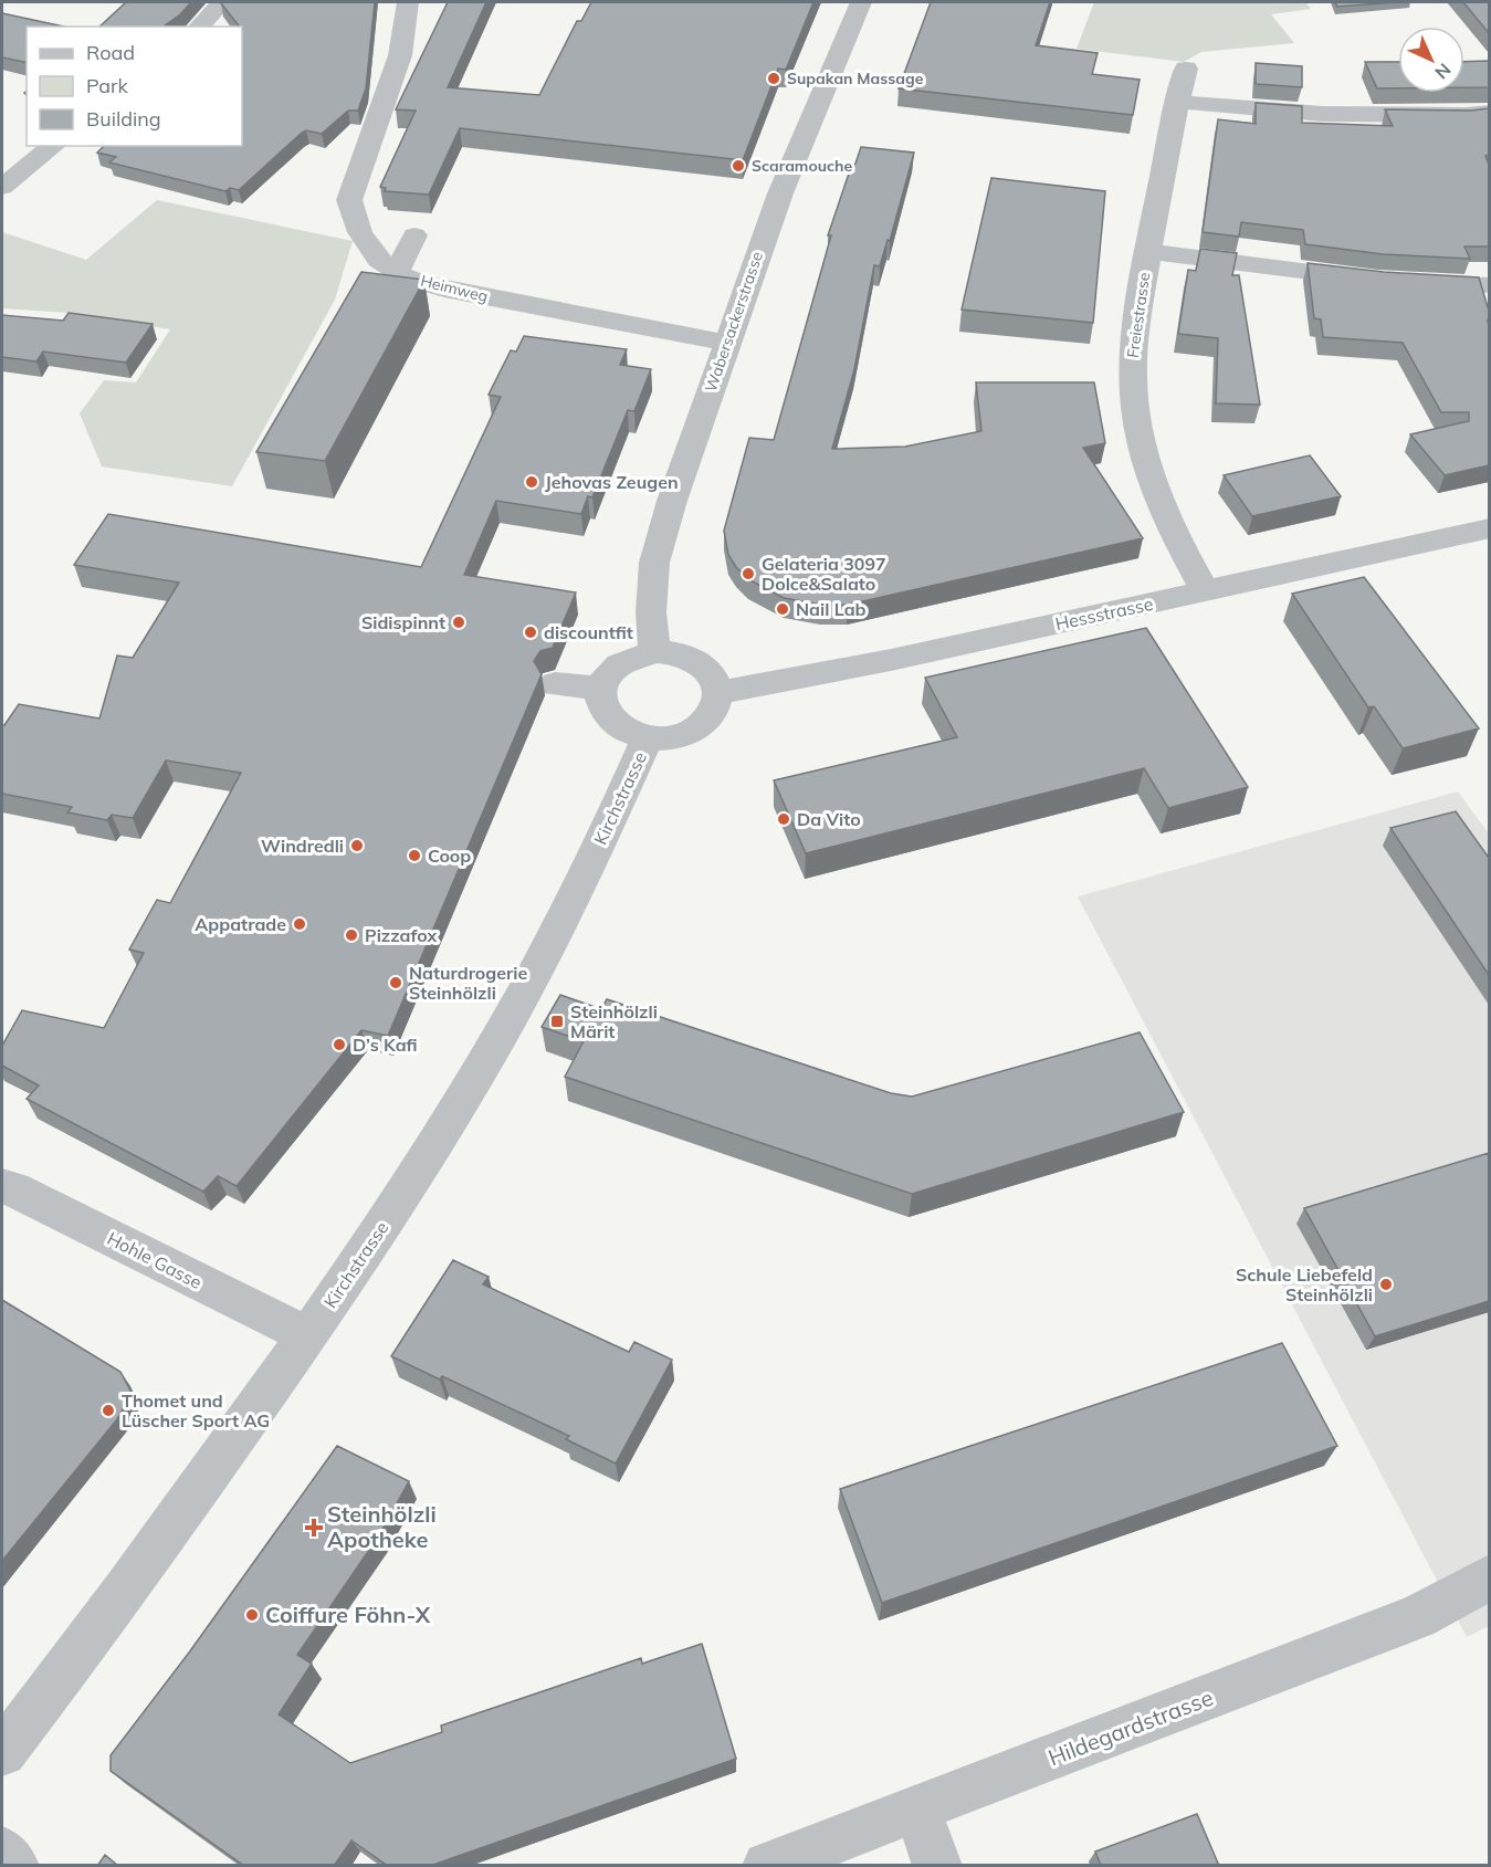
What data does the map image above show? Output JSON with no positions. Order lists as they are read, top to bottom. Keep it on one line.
{"streets":{"street":["Heimweg","Freiestrasse","Wabersackerstrasse","Hessstrasse","Kirchstrasse","Hohle Gasse","Hildegardstrasse"]},"crossings":[["Heimweg","Wabersackerstrasse"],["Freiestrasse","Hessstrasse"],["Wabersackerstrasse","Hessstrasse"],["Wabersackerstrasse","Kirchstrasse"],["Hessstrasse","Kirchstrasse"],["Kirchstrasse","Hohle Gasse"]],"places":{"other":["Supakan Massage","Scaramouche","Jehovas Zeugen","Gelateria 3097 Dolce&Salato","Nail Lab","Sidispinnt","discountfit","Da Vito","Windredli","Coop","Appatrade","Pizzafox","Naturdrogerie Steinhölzli","D’s Kafi","Schule Liebefeld Steinhölzli","Thomet und Lüscher Sport AG","Coiffure Föhn-X"],"transit":["Steinhölzli Märit"],"health":["Steinhölzli Apotheke"]},"legend":["Road","Park","Building"],"north":"bottom right"}
